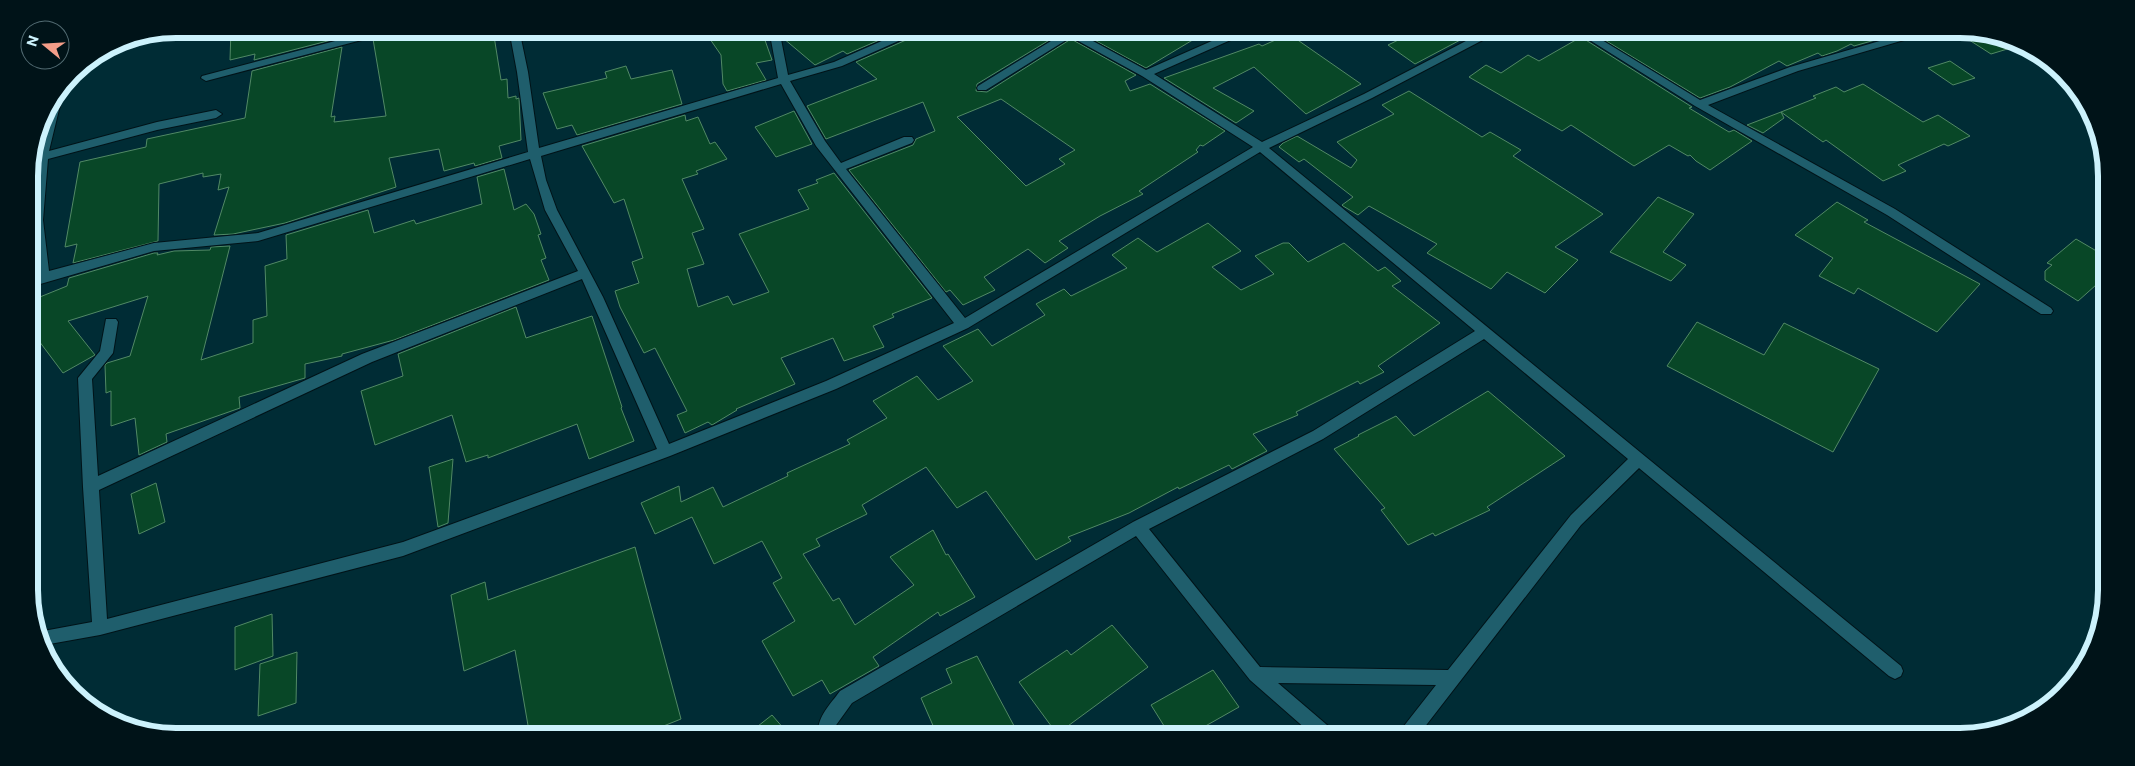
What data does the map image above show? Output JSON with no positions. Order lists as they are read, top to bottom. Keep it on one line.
{"north":"left"}
